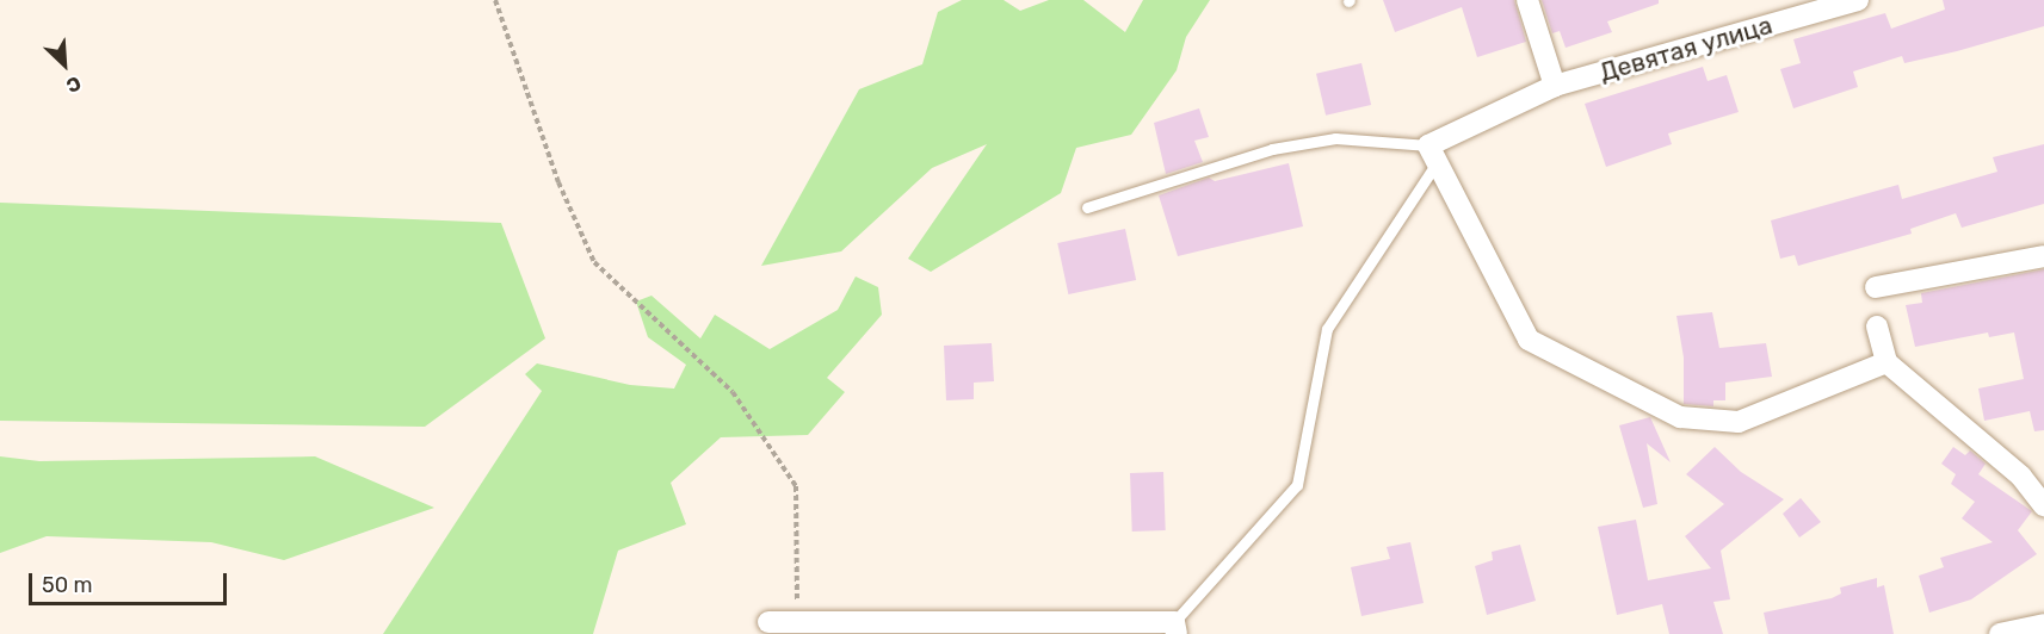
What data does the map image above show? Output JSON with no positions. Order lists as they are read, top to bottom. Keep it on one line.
{"streets":{"street":["Девятая улица"]},"scale_bar":"50 m","north":"bottom right"}
